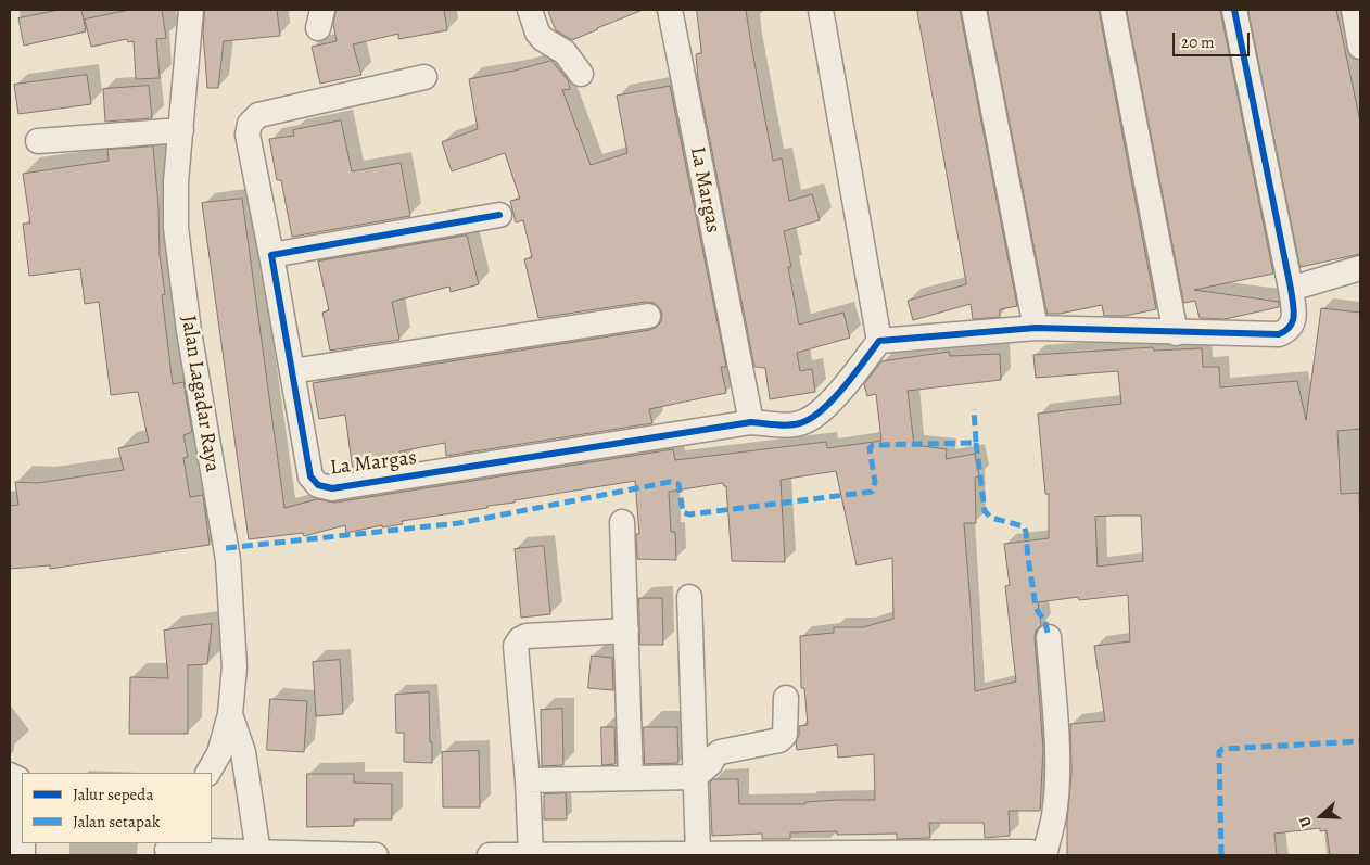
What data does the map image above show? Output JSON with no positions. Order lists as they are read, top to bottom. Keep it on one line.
{"streets":{"street":["La Margas","Jalan Lagadar Raya"]},"legend":["Jalur sepeda","Jalan setapak"],"scale_bar":"20 m","north":"left"}
